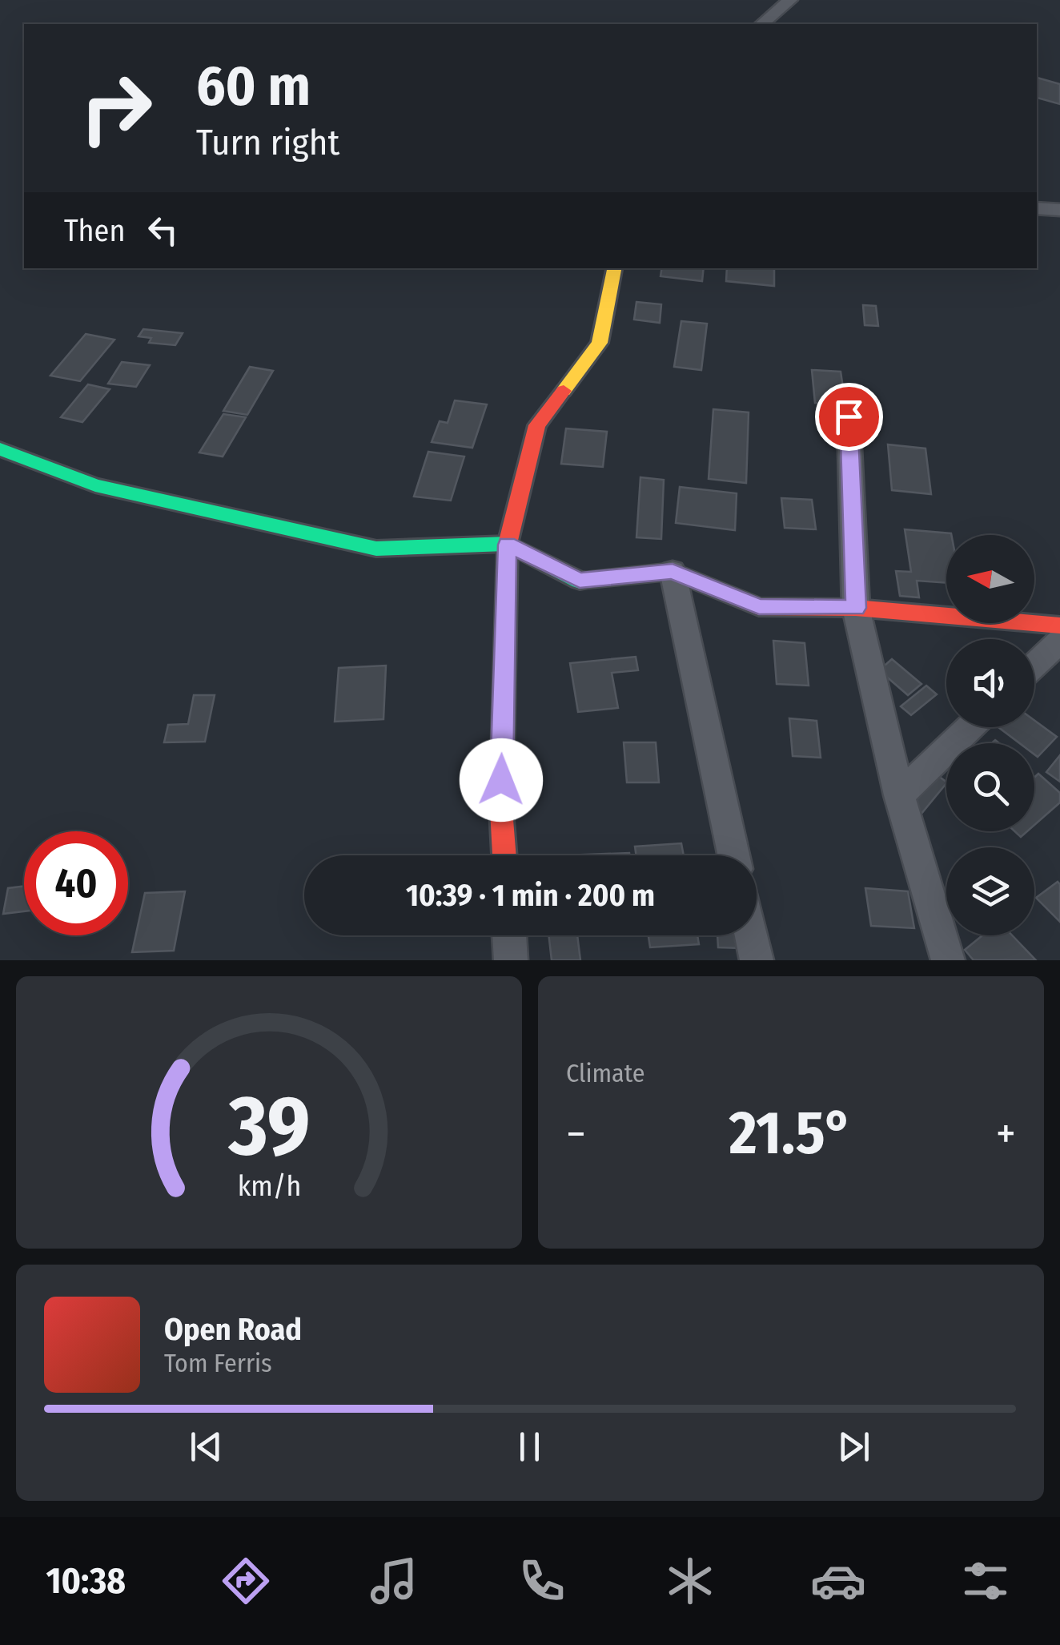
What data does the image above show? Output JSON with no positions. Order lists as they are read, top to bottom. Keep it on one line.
{"north":"left","page":{"turn":["60 m","Turn right"],"then":"Then","limit":"40","trip":"10:39 · 1 min · 200 m","tile":"Climate","heat":["−","21.5°","+"],"song":["Open Road","Tom Ferris"],"tabs":"10:38","gauge":["39","km/h"]}}
